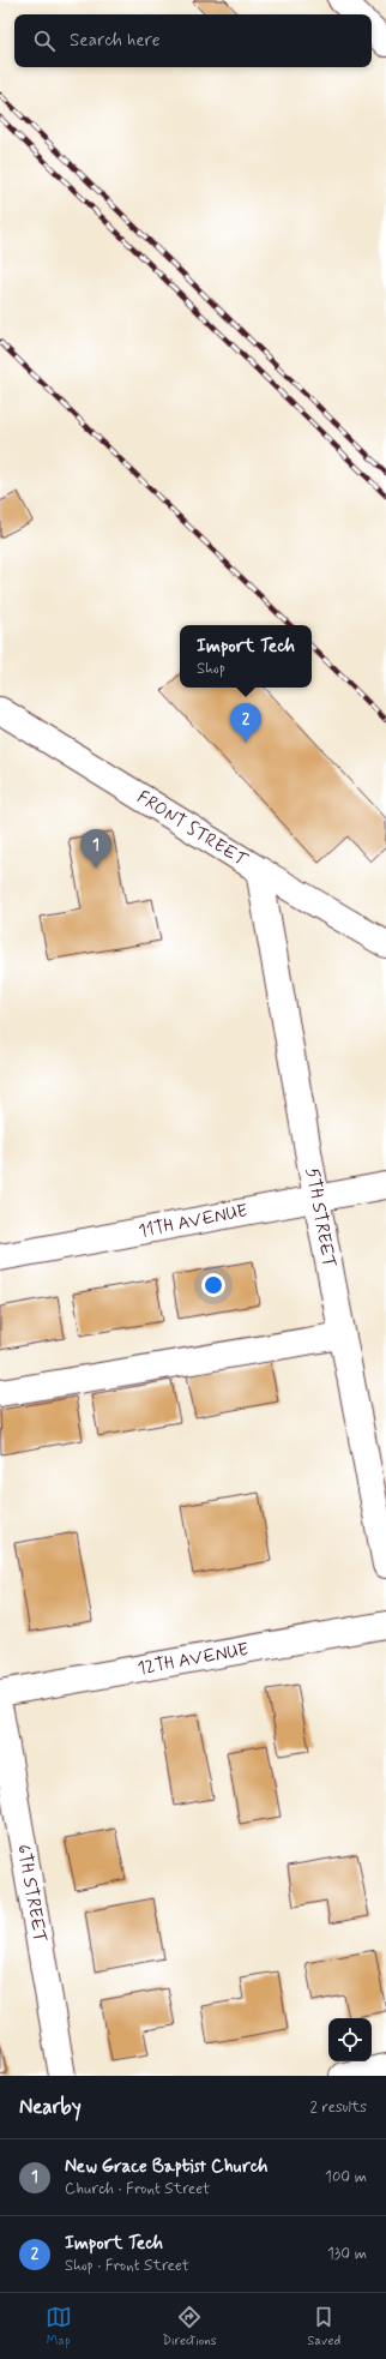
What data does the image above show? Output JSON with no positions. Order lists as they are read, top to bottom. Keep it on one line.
{"streets":{"street":["FRONT STREET","5TH STREET","11TH AVENUE","12TH AVENUE","6TH STREET"]},"crossings":[["FRONT STREET","5TH STREET"],["5TH STREET","11TH AVENUE"]],"page":{"search":"Search here","popup":["Import Tech","Shop"],"pins":["2","1"],"heading":["Nearby","2 results"],"list":[{"mark":"1","name":"New Grace Baptist Church","note":"Church · Front Street","value":"100 m"},{"mark":"2","name":"Import Tech","note":"Shop · Front Street","value":"130 m"}],"nav":["Map","Directions","Saved"]}}
